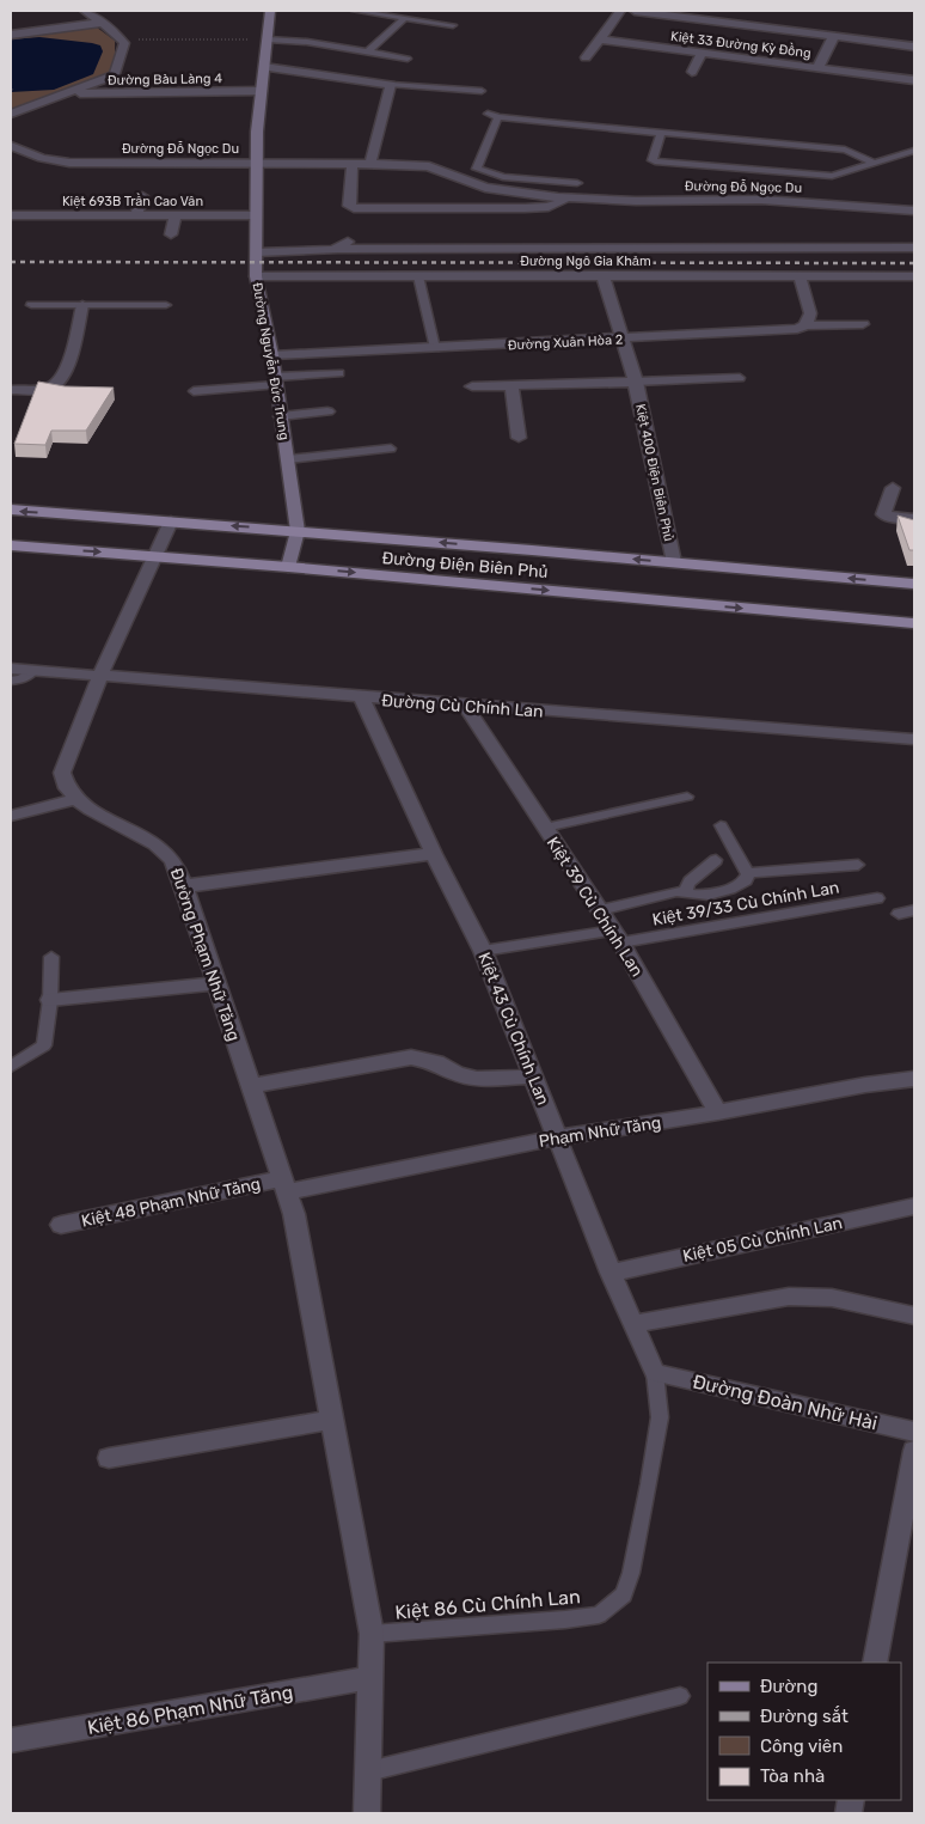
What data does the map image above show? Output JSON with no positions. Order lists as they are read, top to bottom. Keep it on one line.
{"streets":{"main road":["Đường Điện Biên Phủ"],"street":["Kiệt 33 Đường Kỳ Đồng","Đường Bàu Làng 4","Đường Đỗ Ngọc Du","Kiệt 693B Trần Cao Vân","Đường Ngô Gia Khảm","Đường Xuân Hòa 2","Đường Nguyễn Đức Trung","Kiệt 400 Điện Biên Phủ","Đường Cù Chính Lan","Kiệt 39 Cù Chính Lan","Đường Phạm Nhữ Tăng","Kiệt 43 Cù Chính Lan","Phạm Nhữ Tăng","Kiệt 48 Phạm Nhữ Tăng","Kiệt 05 Cù Chính Lan","Đường Đoàn Nhữ Hài","Kiệt 86 Phạm Nhữ Tăng"],"lane":["Kiệt 39/33 Cù Chính Lan","Kiệt 86 Cù Chính Lan"]},"crossings":[["Đường Bàu Làng 4","Đường Nguyễn Đức Trung"],["Đường Đỗ Ngọc Du","Đường Nguyễn Đức Trung"],["Kiệt 693B Trần Cao Vân","Đường Nguyễn Đức Trung"],["Đường Ngô Gia Khảm","Đường Nguyễn Đức Trung"],["Đường Ngô Gia Khảm","Kiệt 400 Điện Biên Phủ"],["Đường Xuân Hòa 2","Đường Nguyễn Đức Trung"],["Đường Xuân Hòa 2","Kiệt 400 Điện Biên Phủ"],["Đường Nguyễn Đức Trung","Đường Điện Biên Phủ"],["Kiệt 400 Điện Biên Phủ","Đường Điện Biên Phủ"],["Đường Cù Chính Lan","Kiệt 39 Cù Chính Lan"],["Đường Cù Chính Lan","Kiệt 43 Cù Chính Lan"],["Kiệt 39/33 Cù Chính Lan","Kiệt 39 Cù Chính Lan"],["Kiệt 39/33 Cù Chính Lan","Kiệt 43 Cù Chính Lan"],["Kiệt 39 Cù Chính Lan","Phạm Nhữ Tăng"],["Đường Phạm Nhữ Tăng","Phạm Nhữ Tăng"],["Đường Phạm Nhữ Tăng","Kiệt 48 Phạm Nhữ Tăng"],["Đường Phạm Nhữ Tăng","Kiệt 86 Cù Chính Lan"],["Đường Phạm Nhữ Tăng","Kiệt 86 Phạm Nhữ Tăng"],["Kiệt 43 Cù Chính Lan","Phạm Nhữ Tăng"],["Kiệt 43 Cù Chính Lan","Kiệt 05 Cù Chính Lan"],["Kiệt 43 Cù Chính Lan","Đường Đoàn Nhữ Hài"],["Kiệt 43 Cù Chính Lan","Kiệt 86 Cù Chính Lan"],["Phạm Nhữ Tăng","Kiệt 48 Phạm Nhữ Tăng"],["Đường Đoàn Nhữ Hài","Kiệt 86 Cù Chính Lan"]],"legend":["Đường","Đường sắt","Công viên","Tòa nhà"]}
